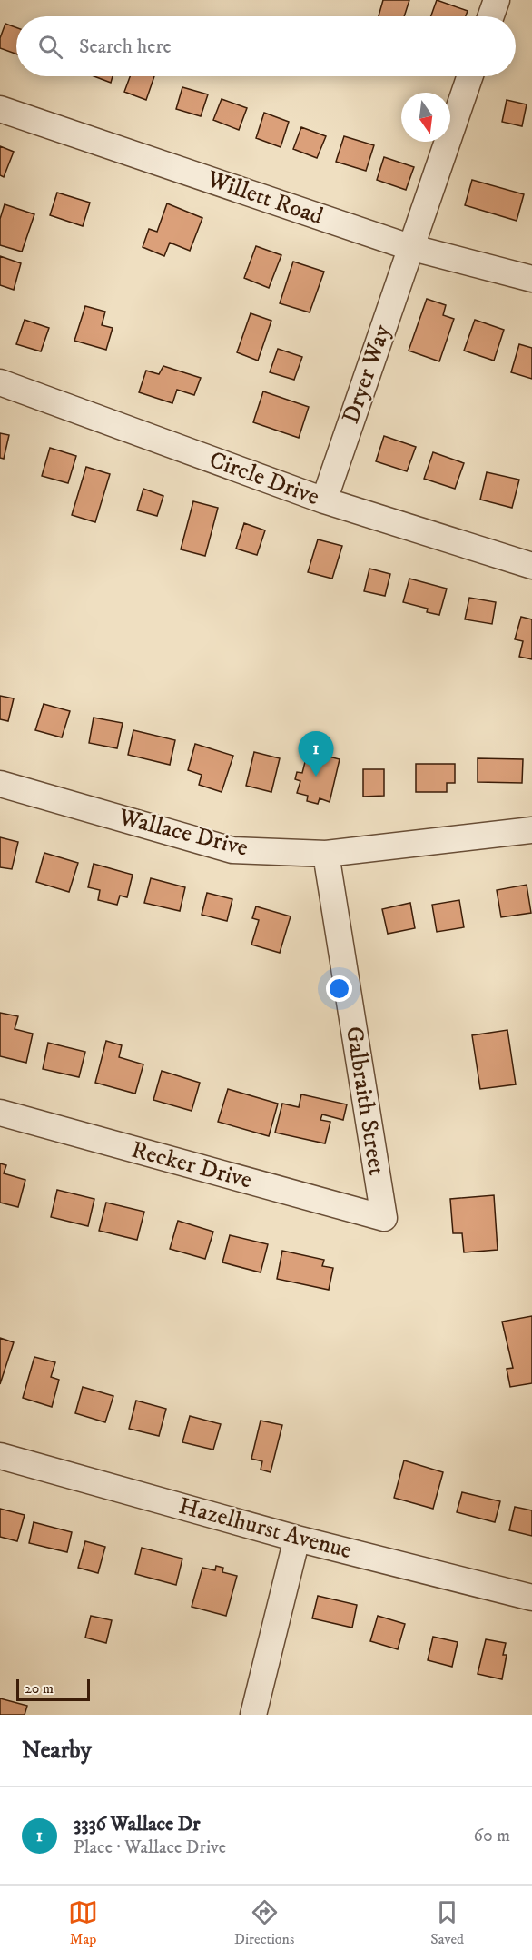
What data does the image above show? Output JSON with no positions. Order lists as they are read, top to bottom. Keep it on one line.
{"streets":{"street":["Willett Road","Dryer Way","Circle Drive","Wallace Drive","Galbraith Street","Recker Drive","Hazelhurst Avenue"]},"crossings":[["Willett Road","Dryer Way"],["Dryer Way","Circle Drive"],["Wallace Drive","Galbraith Street"],["Galbraith Street","Recker Drive"]],"scale_bar":"20 m","north":"bottom","page":{"search":"Search here","pins":"1","scale":"20 m","heading":"Nearby","list":[{"mark":"1","name":"3336 Wallace Dr","note":"Place · Wallace Drive","value":"60 m"}],"nav":["Map","Directions","Saved"]}}
